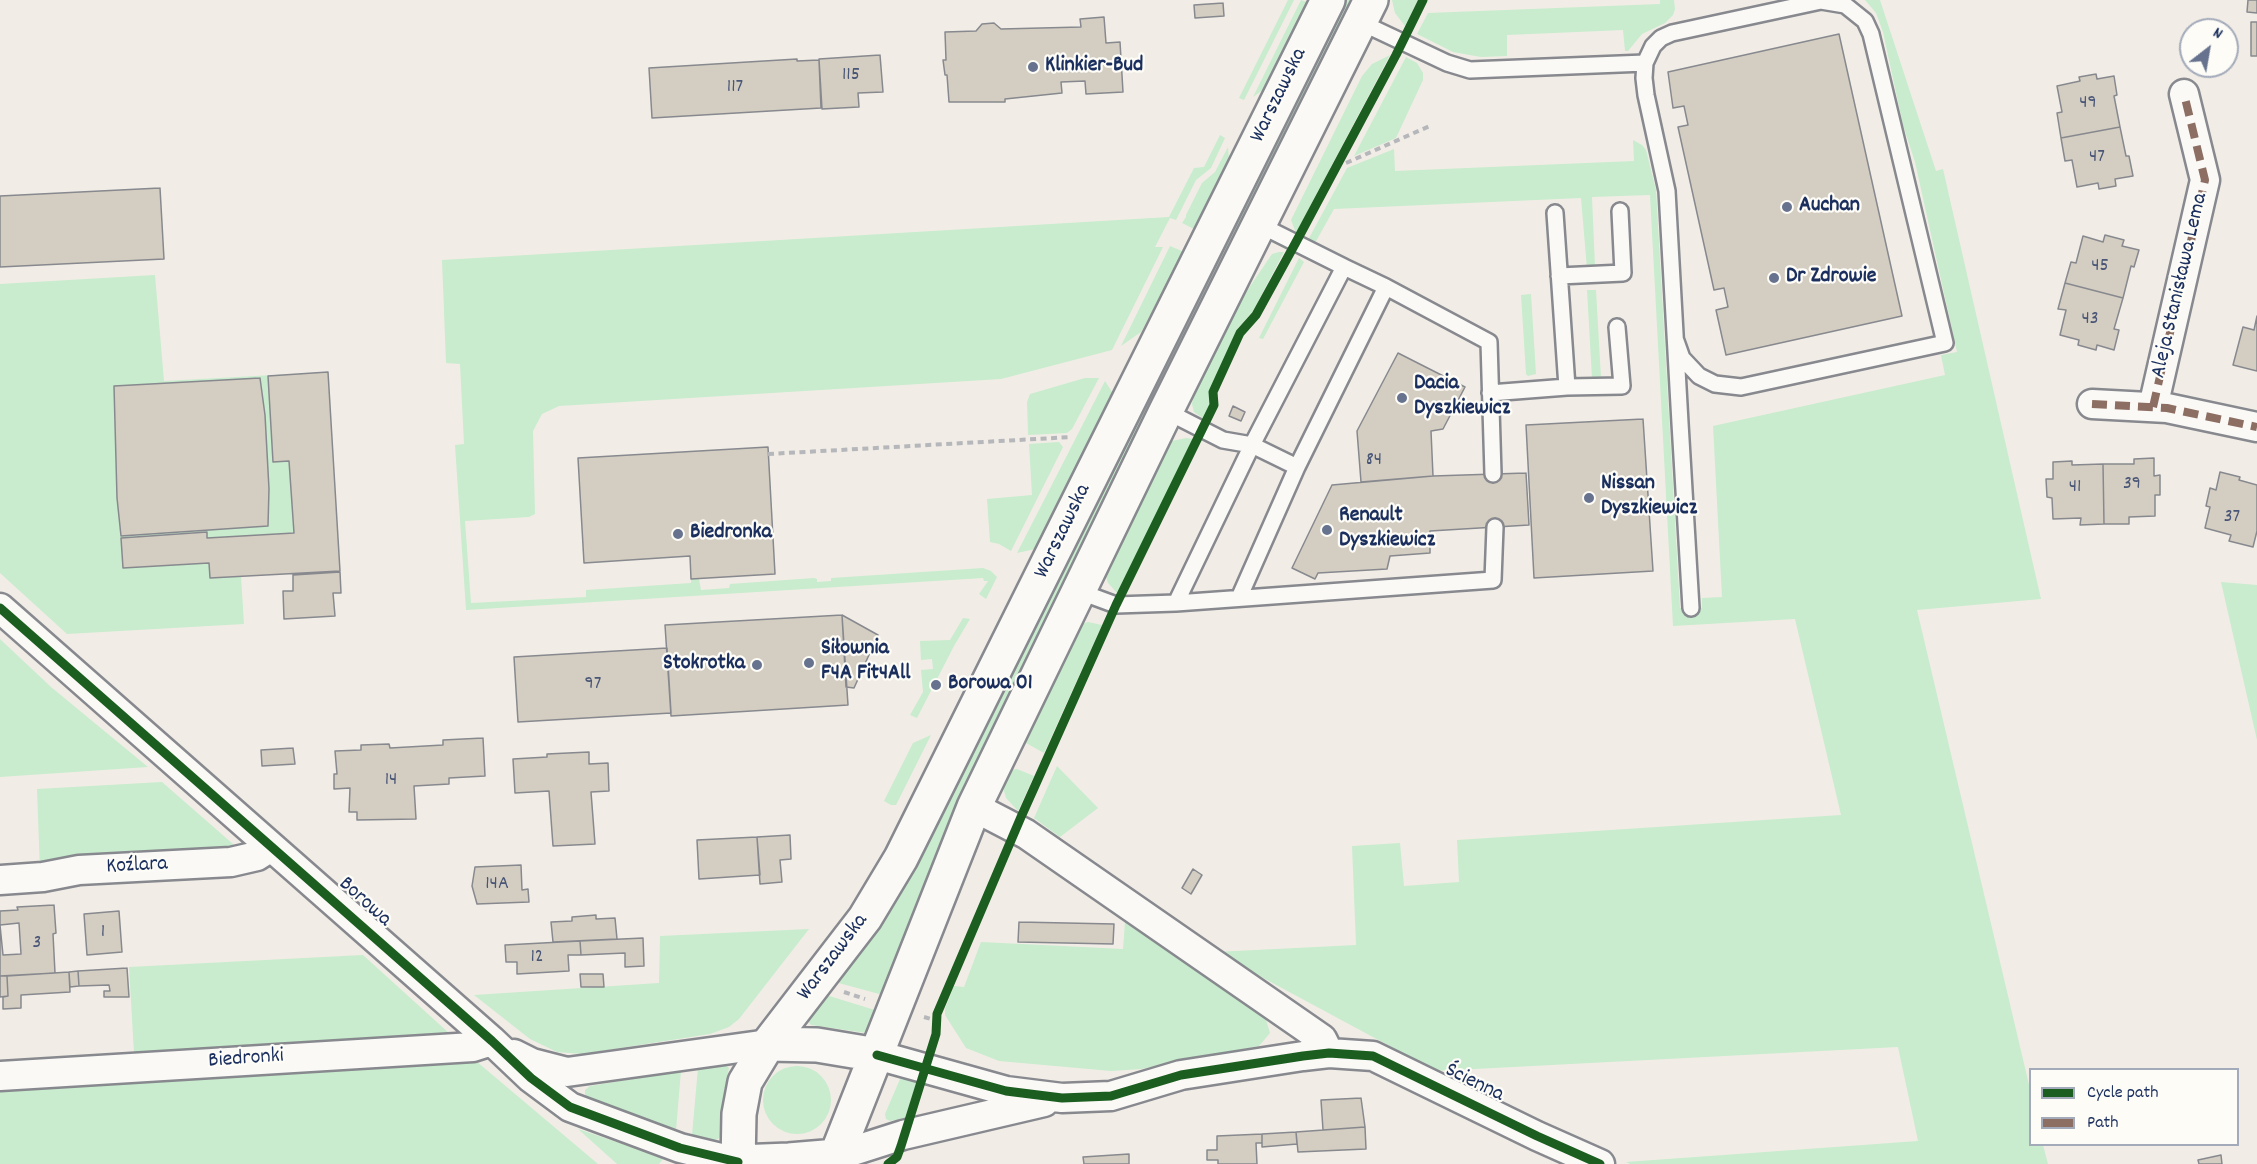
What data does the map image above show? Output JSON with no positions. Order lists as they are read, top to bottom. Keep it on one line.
{"streets":{"main road":["Warszawska"],"street":["Aleja Stanisława Lema","Koźlara","Borowa","Biedronki","Ścienna"]},"crossings":[["Warszawska","Borowa"],["Koźlara","Borowa"],["Borowa","Biedronki"]],"places":["Klinkier-Bud","Auchan","Dr Zdrowie","Dacia Dyszkiewicz","Nissan Dyszkiewicz","Renault Dyszkiewicz","Biedronka","Siłownia F4A Fit4All","Stokrotka","Borowa 01"],"house_numbers":["115","117","49","47","45","43","84","39","41","37","97","14","14A","1","3","12"],"legend":["Cycle path","Path"],"north":"top right"}
